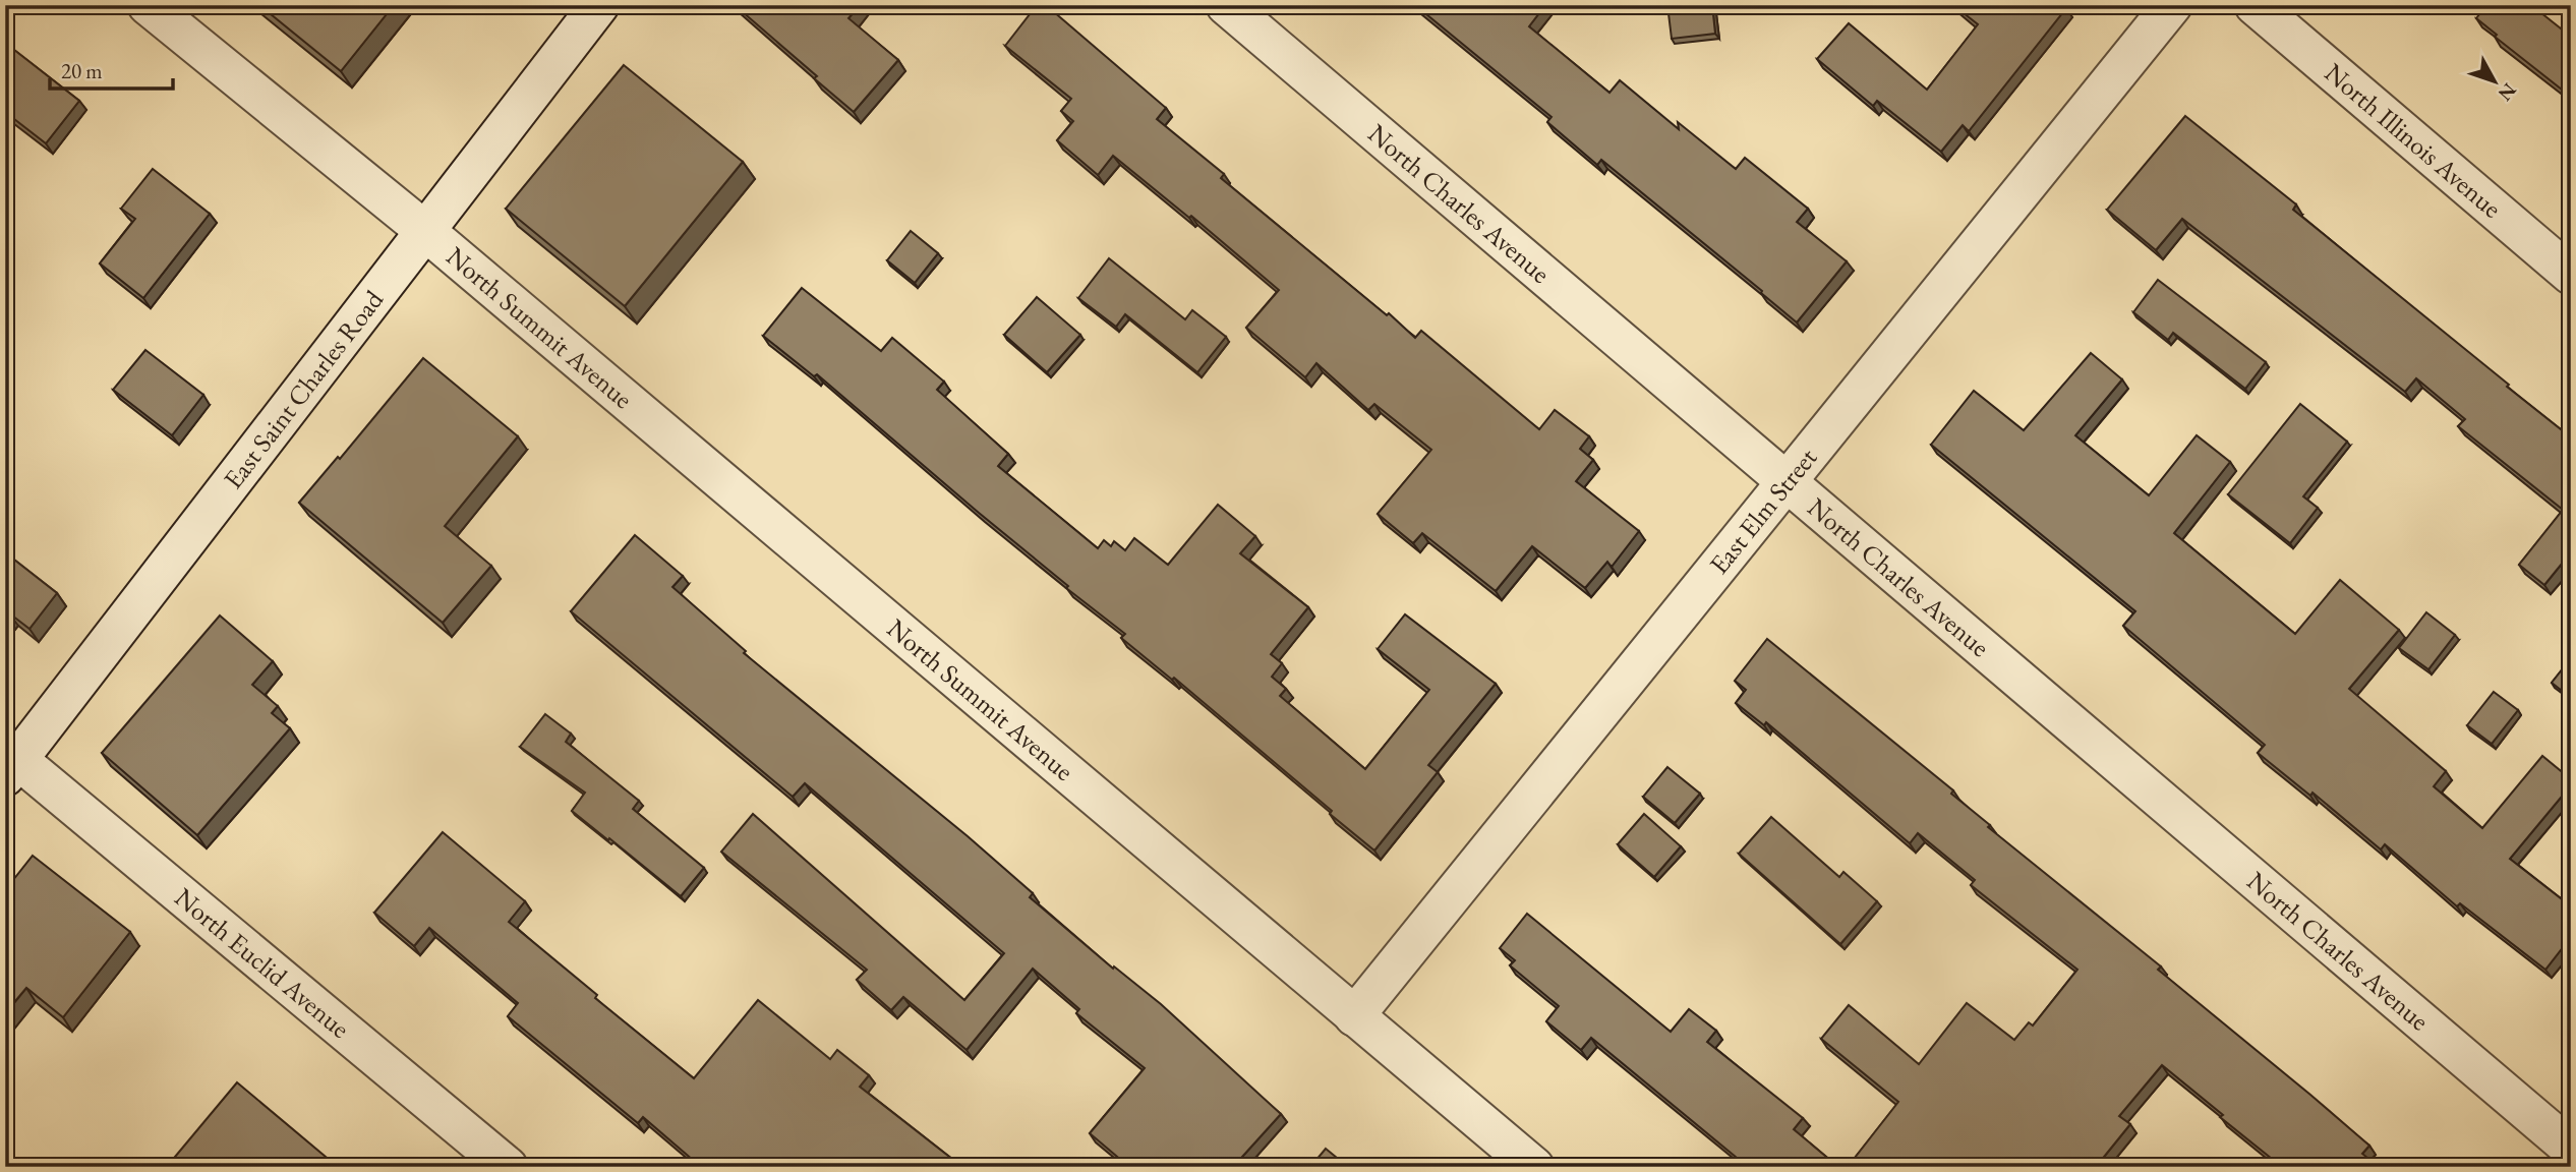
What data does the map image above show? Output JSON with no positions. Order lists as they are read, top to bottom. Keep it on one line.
{"streets":{"street":["North Illinois Avenue","North Charles Avenue","North Summit Avenue","East Saint Charles Road","East Elm Street","North Euclid Avenue"]},"crossings":[["North Charles Avenue","East Elm Street"],["North Summit Avenue","East Saint Charles Road"],["North Summit Avenue","East Elm Street"],["East Saint Charles Road","North Euclid Avenue"]],"scale_bar":"20 m","north":"bottom right"}
